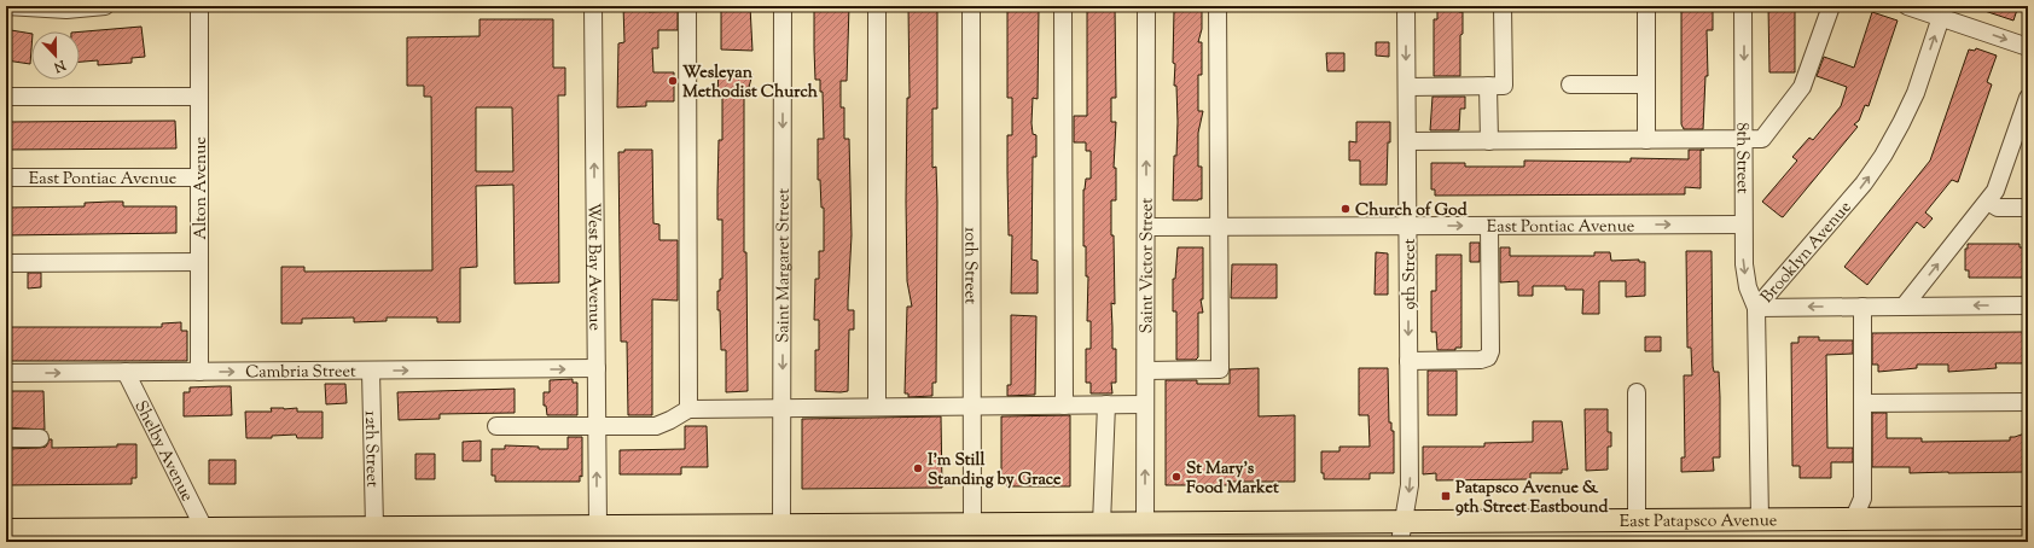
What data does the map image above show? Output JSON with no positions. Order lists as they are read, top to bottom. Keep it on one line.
{"streets":{"main road":["East Patapsco Avenue"],"street":["8th Street","East Pontiac Avenue","Alton Avenue","Brooklyn Avenue","Saint Margaret Street","10th Street","Saint Victor Street","West Bay Avenue","9th Street","Cambria Street","12th Street","Shelby Avenue"]},"crossings":[["8th Street","East Pontiac Avenue"],["8th Street","Brooklyn Avenue"],["East Pontiac Avenue","Alton Avenue"],["East Pontiac Avenue","Saint Victor Street"],["East Pontiac Avenue","9th Street"],["Alton Avenue","Cambria Street"],["Brooklyn Avenue","East Patapsco Avenue"],["Saint Margaret Street","East Patapsco Avenue"],["10th Street","East Patapsco Avenue"],["Saint Victor Street","East Patapsco Avenue"],["West Bay Avenue","Cambria Street"],["West Bay Avenue","East Patapsco Avenue"],["9th Street","East Patapsco Avenue"],["Cambria Street","12th Street"],["Cambria Street","Shelby Avenue"],["12th Street","East Patapsco Avenue"],["Shelby Avenue","East Patapsco Avenue"]],"one_way":["9th Street"],"places":{"other":["Wesleyan Methodist Church","Church of God","I'm Still Standing by Grace","St Mary's Food Market"],"transit":["Patapsco Avenue & 9th Street Eastbound"]},"north":"bottom"}
